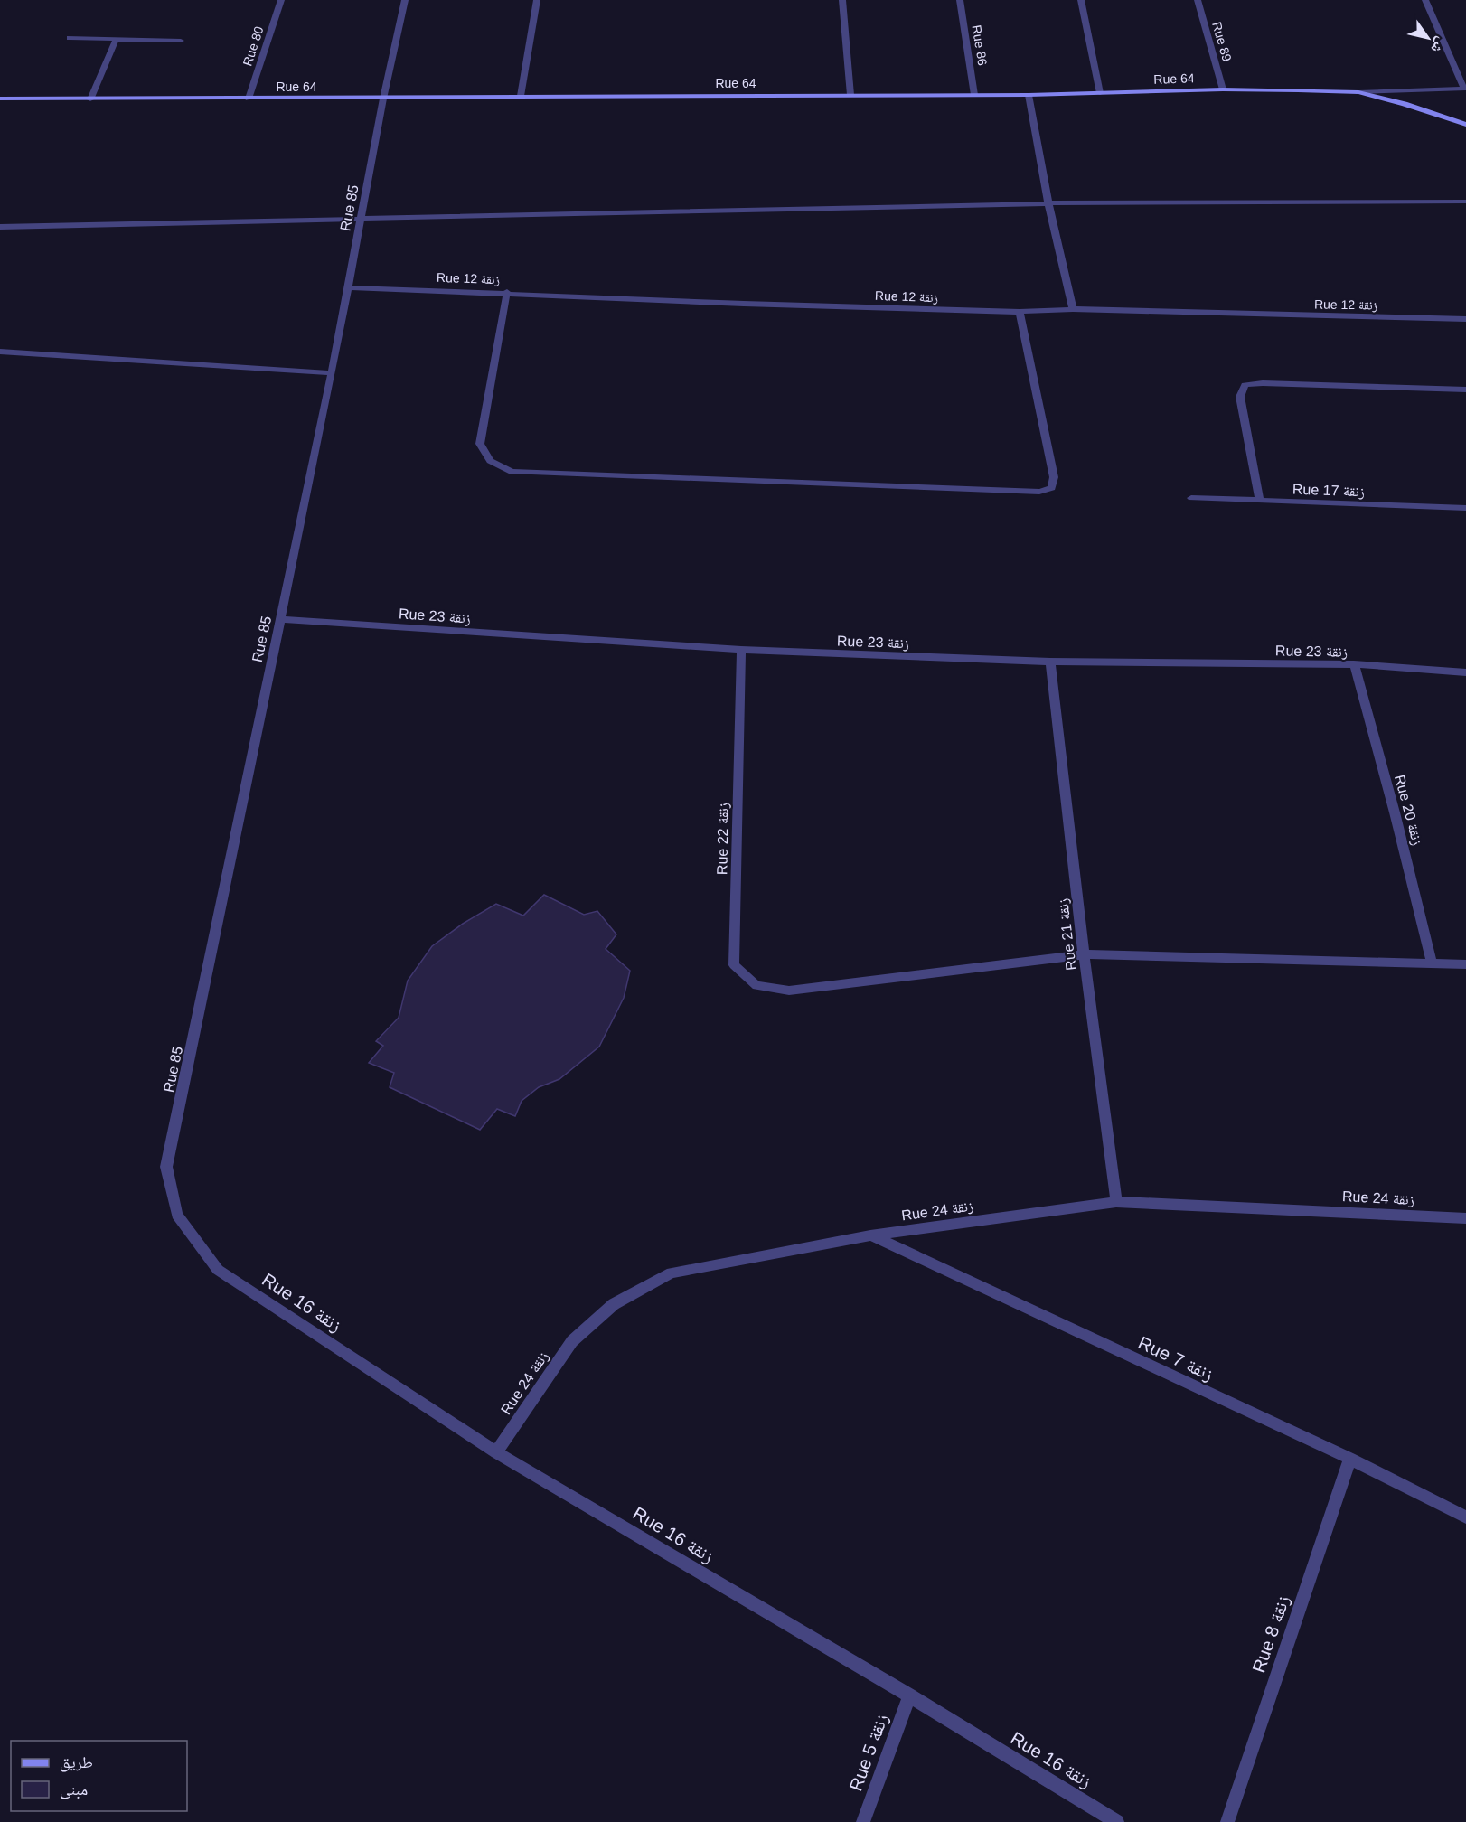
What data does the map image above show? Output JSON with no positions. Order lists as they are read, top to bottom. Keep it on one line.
{"streets":{"street":["Rue 89","Rue 86","Rue 80","Rue 64","Rue 85","Rue 12 زنقة","Rue 17 زنقة","Rue 23 زنقة","Rue 20 زنقة","Rue 22 زنقة","Rue 21 زنقة","Rue 24 زنقة","Rue 16 زنقة","Rue 7 زنقة","Rue 8 زنقة","Rue 5 زنقة"]},"crossings":[["Rue 89","Rue 64"],["Rue 86","Rue 64"],["Rue 80","Rue 64"],["Rue 64","Rue 85"],["Rue 85","Rue 12 زنقة"],["Rue 85","Rue 23 زنقة"],["Rue 85","Rue 16 زنقة"],["Rue 23 زنقة","Rue 20 زنقة"],["Rue 23 زنقة","Rue 22 زنقة"],["Rue 23 زنقة","Rue 21 زنقة"],["Rue 20 زنقة","Rue 22 زنقة"],["Rue 22 زنقة","Rue 21 زنقة"],["Rue 21 زنقة","Rue 24 زنقة"],["Rue 24 زنقة","Rue 16 زنقة"],["Rue 24 زنقة","Rue 7 زنقة"],["Rue 16 زنقة","Rue 5 زنقة"],["Rue 7 زنقة","Rue 8 زنقة"]],"legend":["طريق","مبنى"],"north":"bottom right"}
